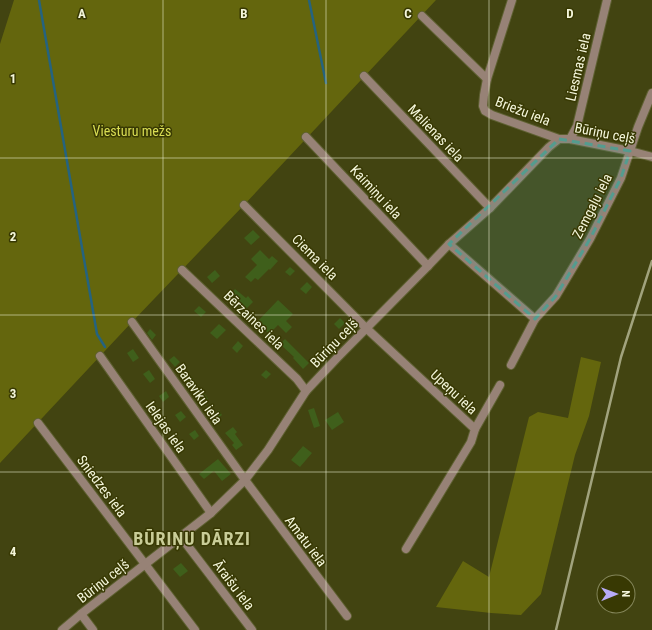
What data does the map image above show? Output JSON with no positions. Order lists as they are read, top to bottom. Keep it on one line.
{"streets":{"street":["Liesmas iela","Briežu iela","Malienas iela","Būriņu ceļš","Kaimiņu iela","Zemgaļu iela","Ciema iela","Bērzaines iela","Upeņu iela","Baraviku iela","Ielejas iela","Sniedzes iela","Amatu iela","Āraišu iela"]},"crossings":[["Liesmas iela","Būriņu ceļš"],["Briežu iela","Būriņu ceļš"],["Malienas iela","Būriņu ceļš"],["Būriņu ceļš","Kaimiņu iela"],["Būriņu ceļš","Zemgaļu iela"],["Būriņu ceļš","Ciema iela"],["Būriņu ceļš","Bērzaines iela"],["Būriņu ceļš","Upeņu iela"],["Būriņu ceļš","Baraviku iela"],["Būriņu ceļš","Ielejas iela"],["Būriņu ceļš","Sniedzes iela"],["Būriņu ceļš","Amatu iela"],["Būriņu ceļš","Āraišu iela"],["Ciema iela","Upeņu iela"],["Baraviku iela","Amatu iela"]],"districts":["BŪRIŅU DĀRZI"],"parks":["Viesturu mežs"],"north":"right","grid":{"columns":["A","B","C","D"],"rows":["1","2","3","4"]}}
